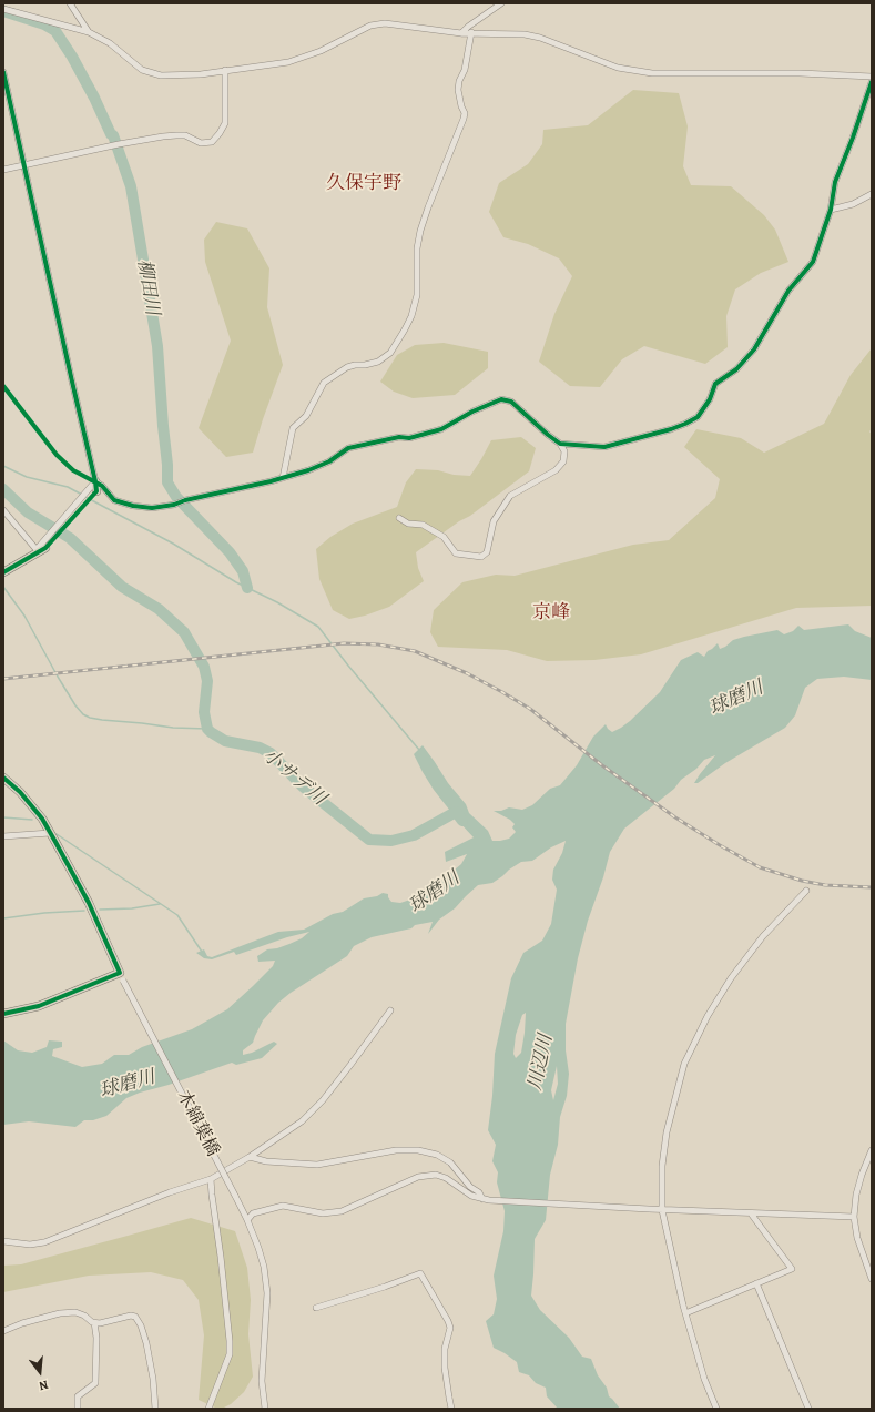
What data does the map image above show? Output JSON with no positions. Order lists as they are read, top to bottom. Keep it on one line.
{"streets":{"street":["木綿葉橋"]},"districts":["久保宇野","京峰"],"water":["柳田川","球磨川","小サデ川","川辺川"],"north":"bottom"}
